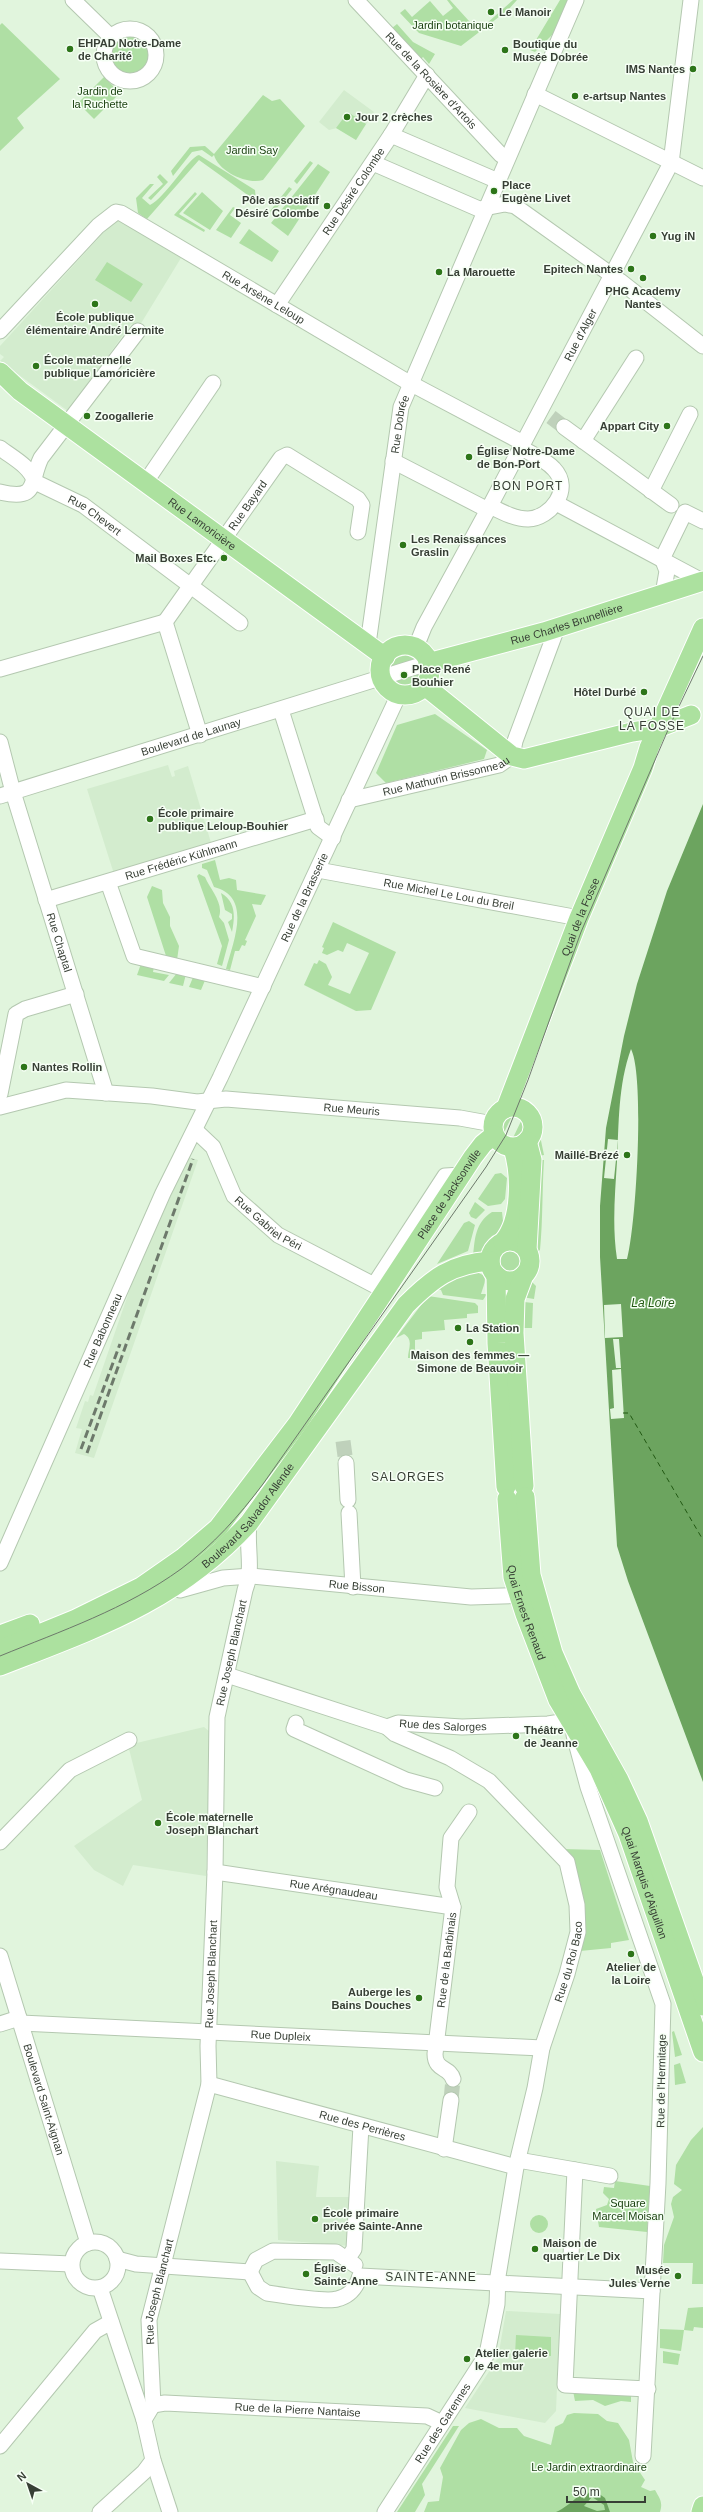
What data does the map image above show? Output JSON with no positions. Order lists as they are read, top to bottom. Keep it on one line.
{"streets":{"main road":["Rue Lamoricière","Rue Charles Brunellière","Rue Mathurin Brissonneau","Quai de la Fosse","Place de Jacksonville","Boulevard Salvador Allende","Quai Ernest Renaud","Quai Marquis d'Aiguillon"],"street":["Rue de la Rosière d'Artois","Rue Désiré Colombe","Rue Arsène Leloup","Rue d'Alger","Rue Dobrée","Rue Bayard","Rue Chevert","Boulevard de Launay","Rue Frédéric Kühlmann","Rue Michel Le Lou du Breil","Rue de la Brasserie","Rue Chaptal","Rue Meuris","Rue Gabriel Péri","Rue Babonneau","Rue Bisson","Rue Joseph Blanchart","Rue des Salorges","Rue Arégnaudeau","Rue de la Barbinais","Rue du Roi Baco","Rue Dupleix","Rue de l'Hermitage","Boulevard Saint-Aignan","Rue des Perrières","Rue de la Pierre Nantaise","Rue des Garennes"]},"crossings":[["Rue de la Rosière d'Artois","Rue Désiré Colombe"],["Rue Désiré Colombe","Rue Arsène Leloup"],["Rue Arsène Leloup","Rue d'Alger"],["Rue Arsène Leloup","Rue Dobrée"],["Rue Dobrée","Rue Lamoricière"],["Rue Bayard","Rue Chevert"],["Rue Bayard","Rue Lamoricière"],["Rue Charles Brunellière","Boulevard de Launay"],["Boulevard de Launay","Rue Chaptal"],["Rue Mathurin Brissonneau","Rue de la Brasserie"],["Rue Mathurin Brissonneau","Quai de la Fosse"],["Rue Frédéric Kühlmann","Rue Chaptal"],["Rue Michel Le Lou du Breil","Rue de la Brasserie"],["Rue Michel Le Lou du Breil","Quai de la Fosse"],["Rue de la Brasserie","Rue Meuris"],["Rue de la Brasserie","Rue Babonneau"],["Quai de la Fosse","Rue Meuris"],["Quai de la Fosse","Place de Jacksonville"],["Rue Chaptal","Rue Meuris"],["Rue Meuris","Place de Jacksonville"],["Rue Meuris","Rue Babonneau"],["Place de Jacksonville","Rue Gabriel Péri"],["Place de Jacksonville","Boulevard Salvador Allende"],["Rue Gabriel Péri","Rue Babonneau"],["Boulevard Salvador Allende","Quai Ernest Renaud"],["Boulevard Salvador Allende","Rue Joseph Blanchart"],["Rue Bisson","Quai Ernest Renaud"],["Rue Bisson","Rue Joseph Blanchart"],["Quai Ernest Renaud","Rue des Salorges"],["Quai Ernest Renaud","Quai Marquis d'Aiguillon"],["Quai Ernest Renaud","Rue de l'Hermitage"],["Rue Joseph Blanchart","Rue des Salorges"],["Rue Joseph Blanchart","Rue Arégnaudeau"],["Rue Joseph Blanchart","Rue Dupleix"],["Rue Joseph Blanchart","Rue des Perrières"],["Rue Joseph Blanchart","Rue de la Pierre Nantaise"],["Rue des Salorges","Quai Marquis d'Aiguillon"],["Rue des Salorges","Rue du Roi Baco"],["Rue des Salorges","Rue de l'Hermitage"],["Quai Marquis d'Aiguillon","Rue de l'Hermitage"],["Rue Arégnaudeau","Rue de la Barbinais"],["Rue de la Barbinais","Rue Dupleix"],["Rue du Roi Baco","Rue Dupleix"],["Rue du Roi Baco","Rue des Perrières"],["Rue du Roi Baco","Rue des Garennes"],["Rue Dupleix","Boulevard Saint-Aignan"],["Rue de la Pierre Nantaise","Rue des Garennes"]],"districts":["BON PORT","QUAI DE LA FOSSE","SALORGES","SAINTE-ANNE"],"water":["La Loire"],"parks":["Jardin botanique","Jardin de la Ruchette","Jardin Say","Square Marcel Moisan","Le Jardin extraordinaire"],"places":["Le Manoir","EHPAD Notre-Dame de Charité","Boutique du Musée Dobrée","IMS Nantes","e-artsup Nantes","Jour 2 crèches","Place Eugène Livet","Pôle associatif Désiré Colombe","Yug iN","Epitech Nantes","La Marouette","PHG Academy Nantes","École publique élémentaire André Lermite","École maternelle publique Lamoricière","Zoogallerie","Appart City","Église Notre-Dame de Bon-Port","Les Renaissances Graslin","Mail Boxes Etc.","Place René Bouhier","Hôtel Durbé","École primaire publique Leloup-Bouhier","Nantes Rollin","Maillé-Brézé","La Station","Maison des femmes — Simone de Beauvoir","Théâtre de Jeanne","École maternelle Joseph Blanchart","Atelier de la Loire","Auberge les Bains Douches","École primaire privée Sainte-Anne","Maison de quartier Le Dix","Église Sainte-Anne","Musée Jules Verne","Atelier galerie le 4e mur"],"scale_bar":"50 m","north":"top left"}
